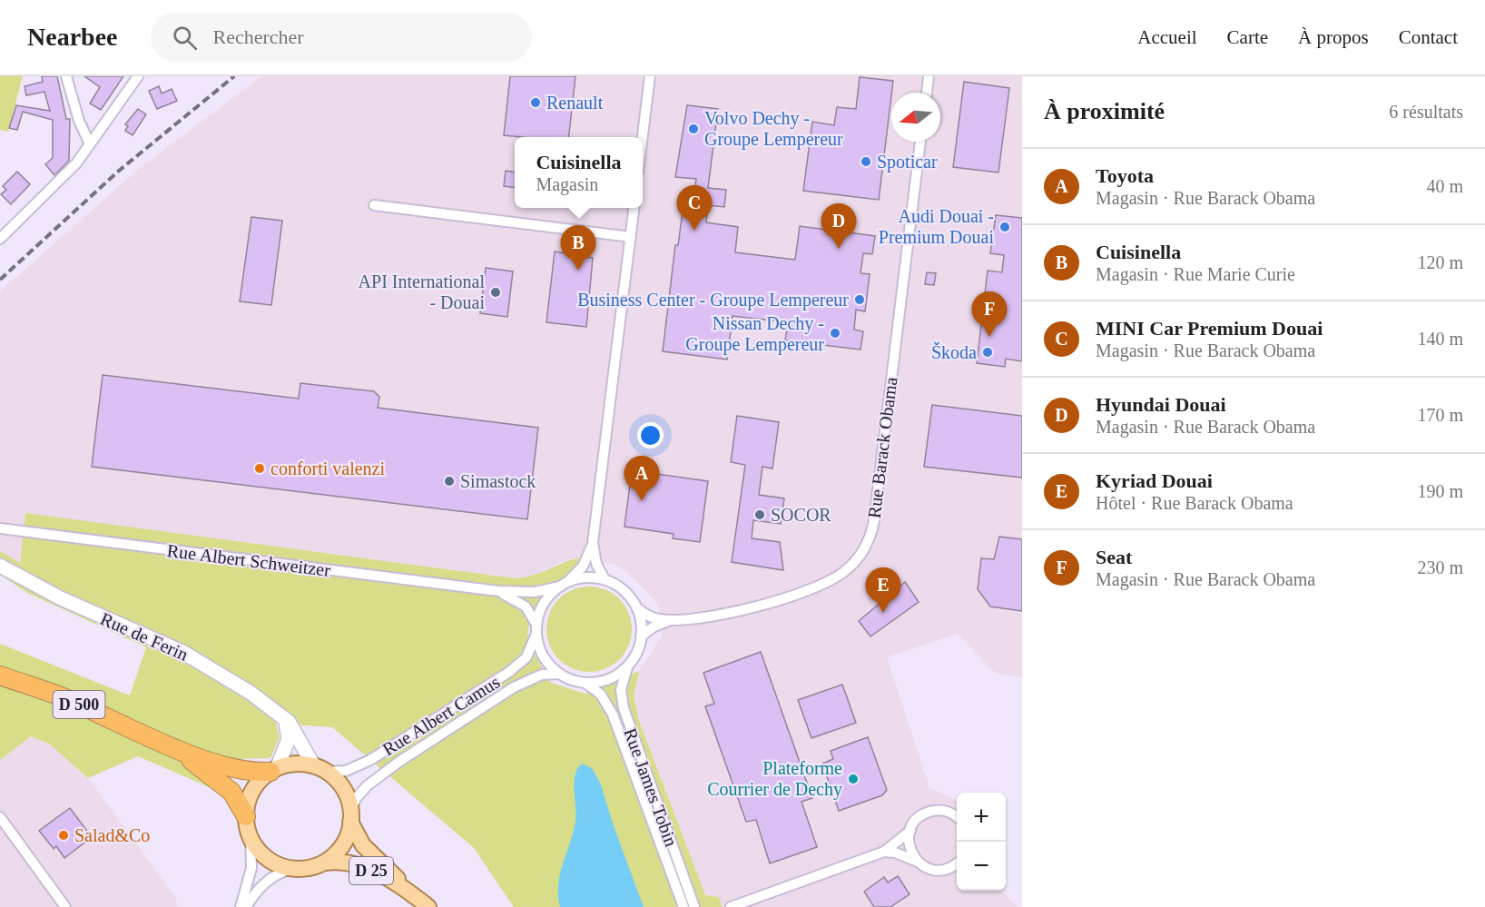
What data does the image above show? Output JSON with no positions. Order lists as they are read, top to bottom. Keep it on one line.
{"streets":{"highway":["D 500"],"main road":["D 25"],"street":["Rue Barack Obama","Rue Albert Schweitzer","Rue de Ferin","Rue Albert Camus","Rue James Tobin"]},"crossings":[["Rue Barack Obama","Rue Albert Schweitzer"],["Rue Barack Obama","Rue Albert Camus"],["Rue Barack Obama","Rue James Tobin"],["Rue Albert Schweitzer","Rue Albert Camus"],["Rue Albert Schweitzer","Rue James Tobin"],["Rue de Ferin","D 500"],["Rue de Ferin","Rue Albert Camus"],["Rue de Ferin","D 25"],["D 500","Rue Albert Camus"],["D 500","D 25"],["Rue Albert Camus","Rue James Tobin"],["Rue Albert Camus","D 25"]],"places":["Renault","Volvo Dechy - Groupe Lempereur","Spoticar","Audi Douai - Premium Douai","API International - Douai","Business Center - Groupe Lempereur","Nissan Dechy - Groupe Lempereur","Škoda","conforti valenzi","Simastock","SOCOR","Plateforme Courrier de Dechy","Salad&Co"],"north":"left","page":{"header":"Nearbee","search":"Rechercher","nav":["Accueil","Carte","À propos","Contact"],"heading":["À proximité","6 résultats"],"popup":["Cuisinella","Magasin"],"list":[{"mark":"A","name":"Toyota","note":"Magasin · Rue Barack Obama","value":"40 m"},{"mark":"B","name":"Cuisinella","note":"Magasin · Rue Marie Curie","value":"120 m"},{"mark":"C","name":"MINI Car Premium Douai","note":"Magasin · Rue Barack Obama","value":"140 m"},{"mark":"D","name":"Hyundai Douai","note":"Magasin · Rue Barack Obama","value":"170 m"},{"mark":"E","name":"Kyriad Douai","note":"Hôtel · Rue Barack Obama","value":"190 m"},{"mark":"F","name":"Seat","note":"Magasin · Rue Barack Obama","value":"230 m"}],"pins":["C","D","B","F","A","E"],"map_buttons":["+","−"]}}
